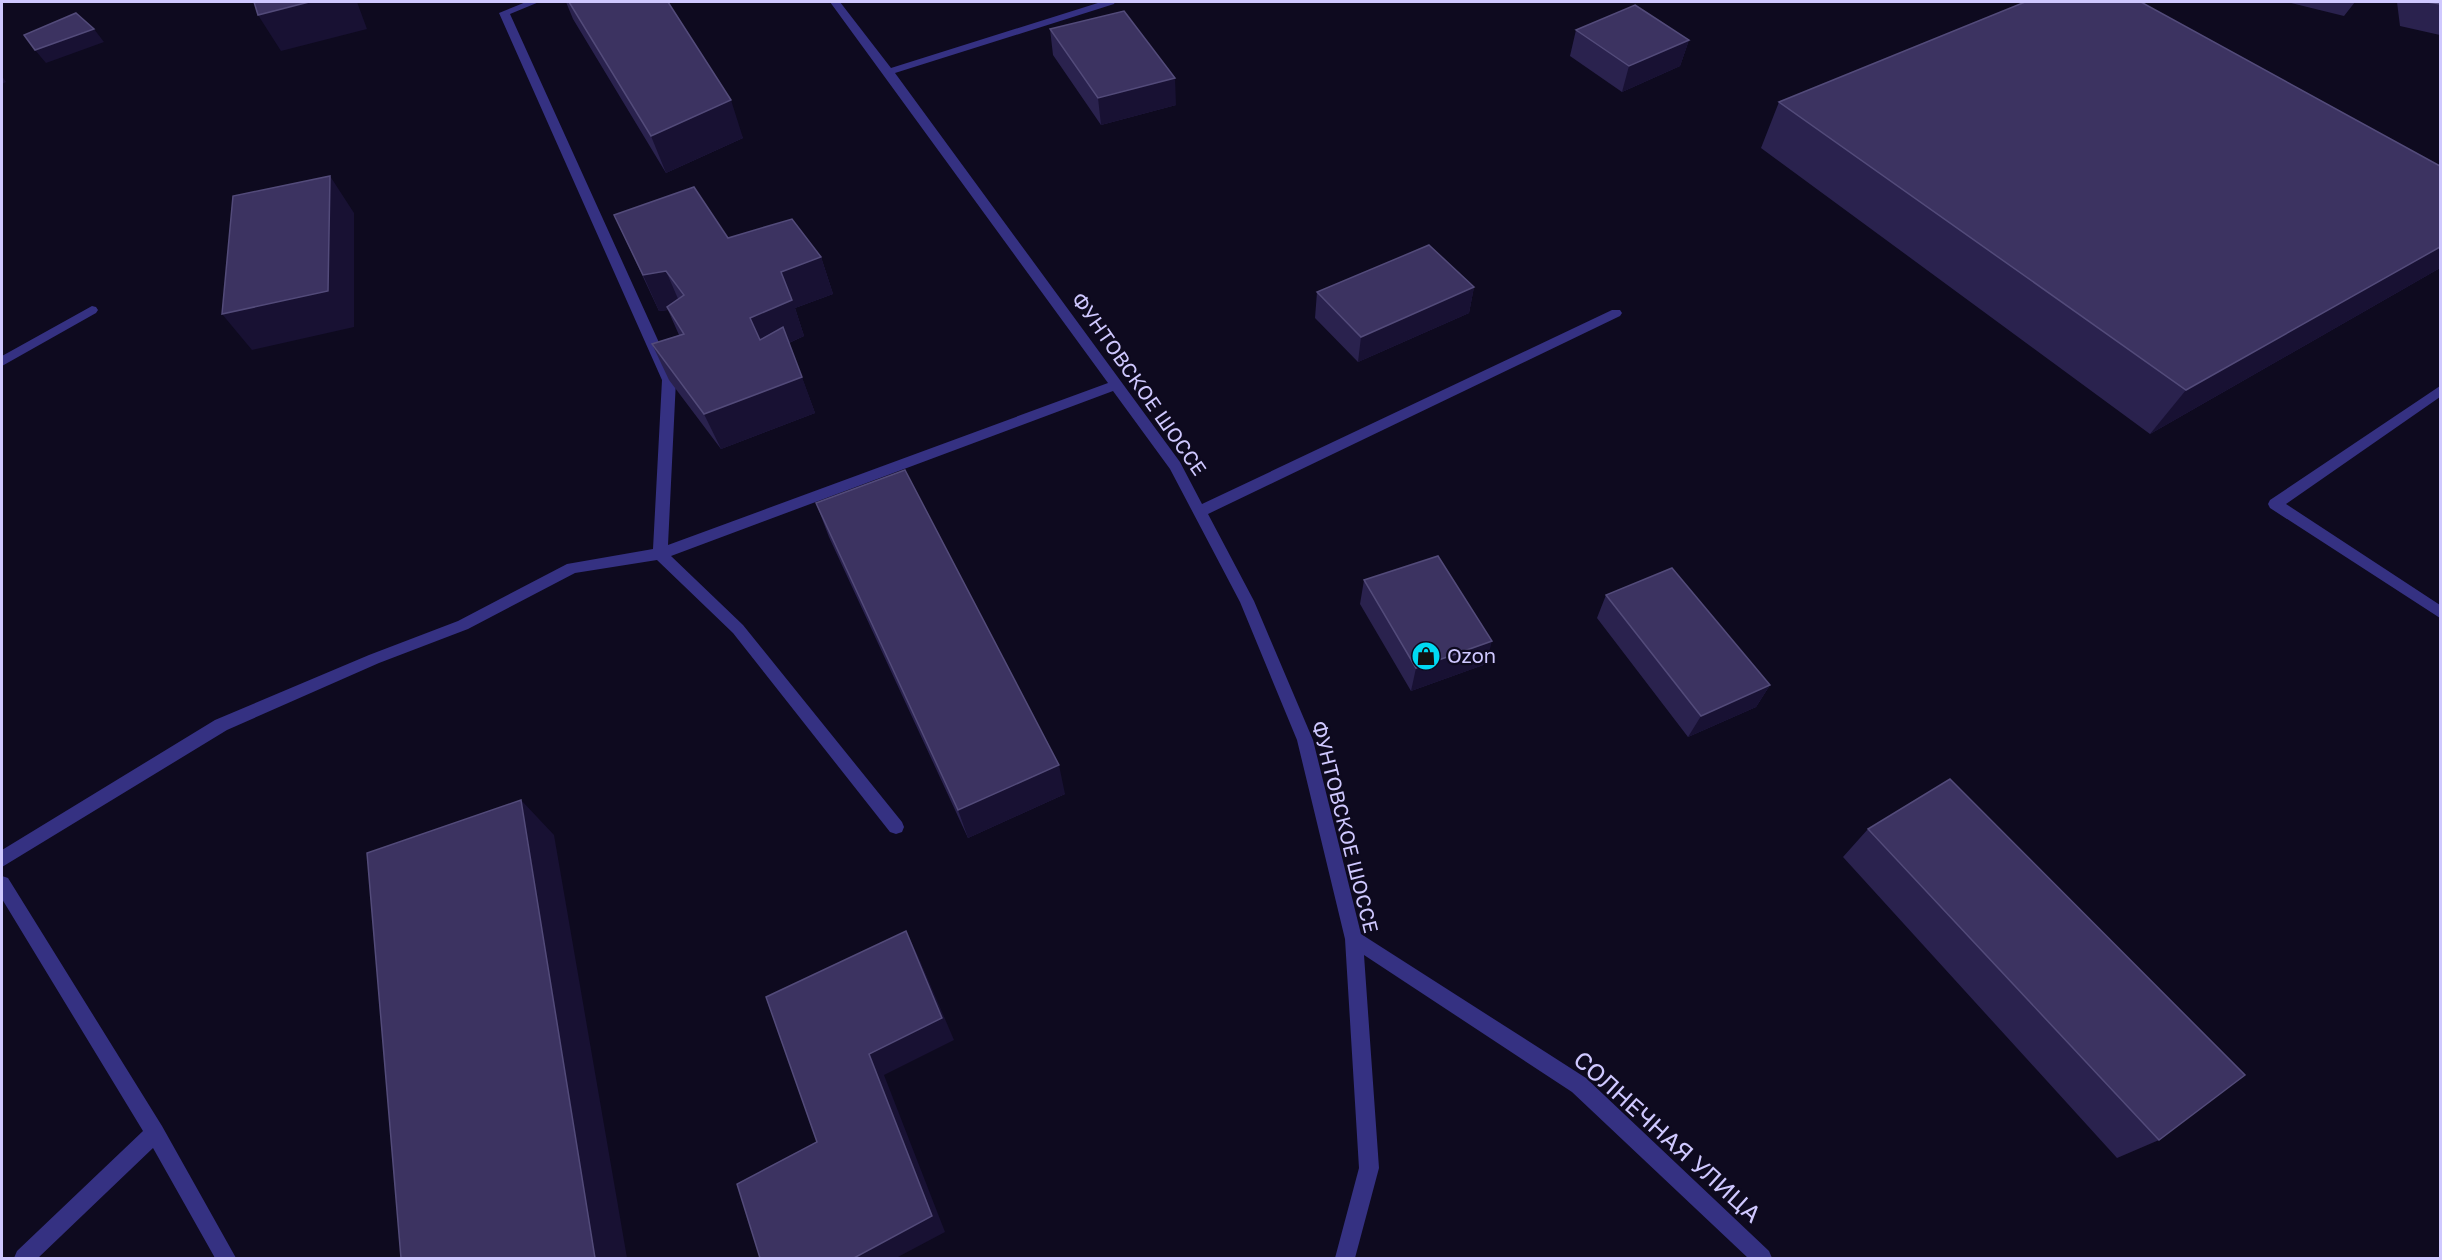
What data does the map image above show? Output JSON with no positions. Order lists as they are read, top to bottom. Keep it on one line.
{"streets":{"street":["ФУНТОВСКОЕ ШОССЕ","СОЛНЕЧНАЯ УЛИЦА"]},"crossings":[["ФУНТОВСКОЕ ШОССЕ","СОЛНЕЧНАЯ УЛИЦА"]],"places":{"shop":["Ozon"]}}
